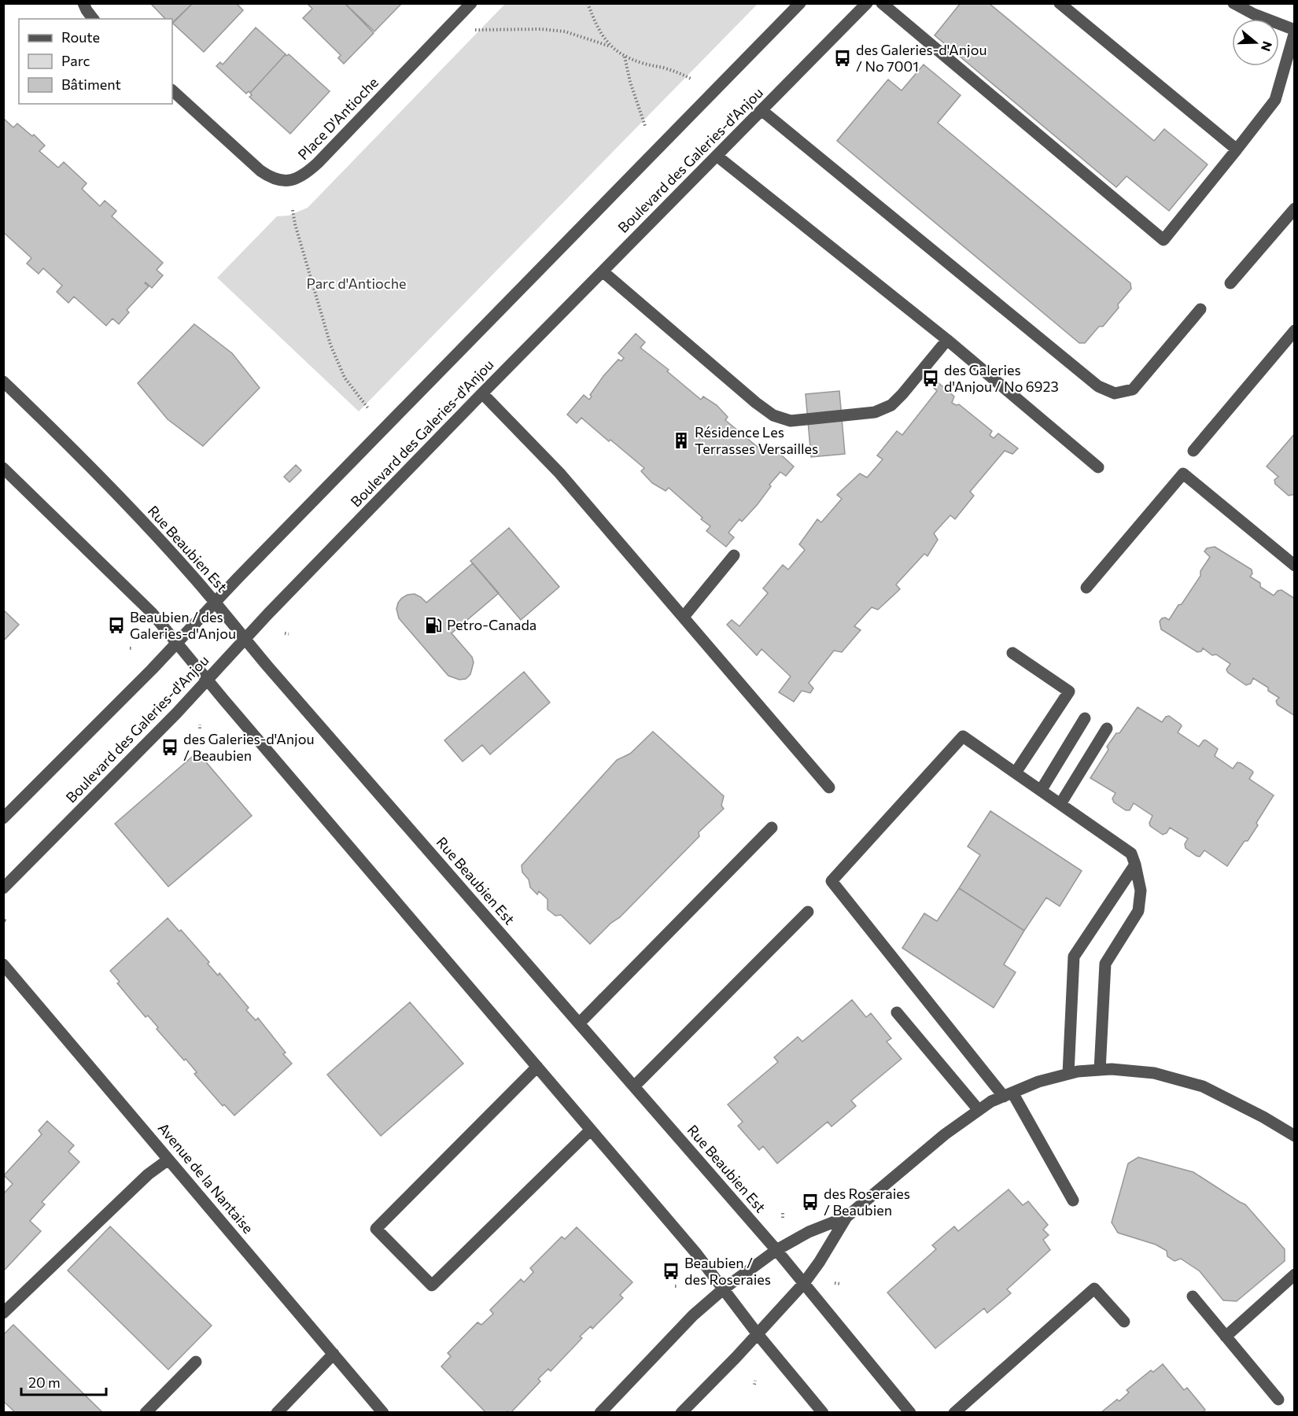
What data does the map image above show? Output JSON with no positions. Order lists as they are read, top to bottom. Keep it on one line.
{"streets":{"street":["Place D'Antioche","Boulevard des Galeries-d'Anjou","Rue Beaubien Est","Avenue de la Nantaise"]},"crossings":[["Boulevard des Galeries-d'Anjou","Rue Beaubien Est"]],"parks":["Parc d'Antioche"],"places":{"bus stop":["des Galeries-d'Anjou / No 7001","des Galeries d'Anjou / No 6923","Beaubien / des Galeries-d'Anjou","des Galeries-d'Anjou / Beaubien","des Roseraies / Beaubien","Beaubien / des Roseraies"],"building":["Résidence Les Terrasses Versailles"],"fuel station":["Petro-Canada"]},"legend":["Route","Parc","Bâtiment"],"scale_bar":"20 m","north":"right"}
